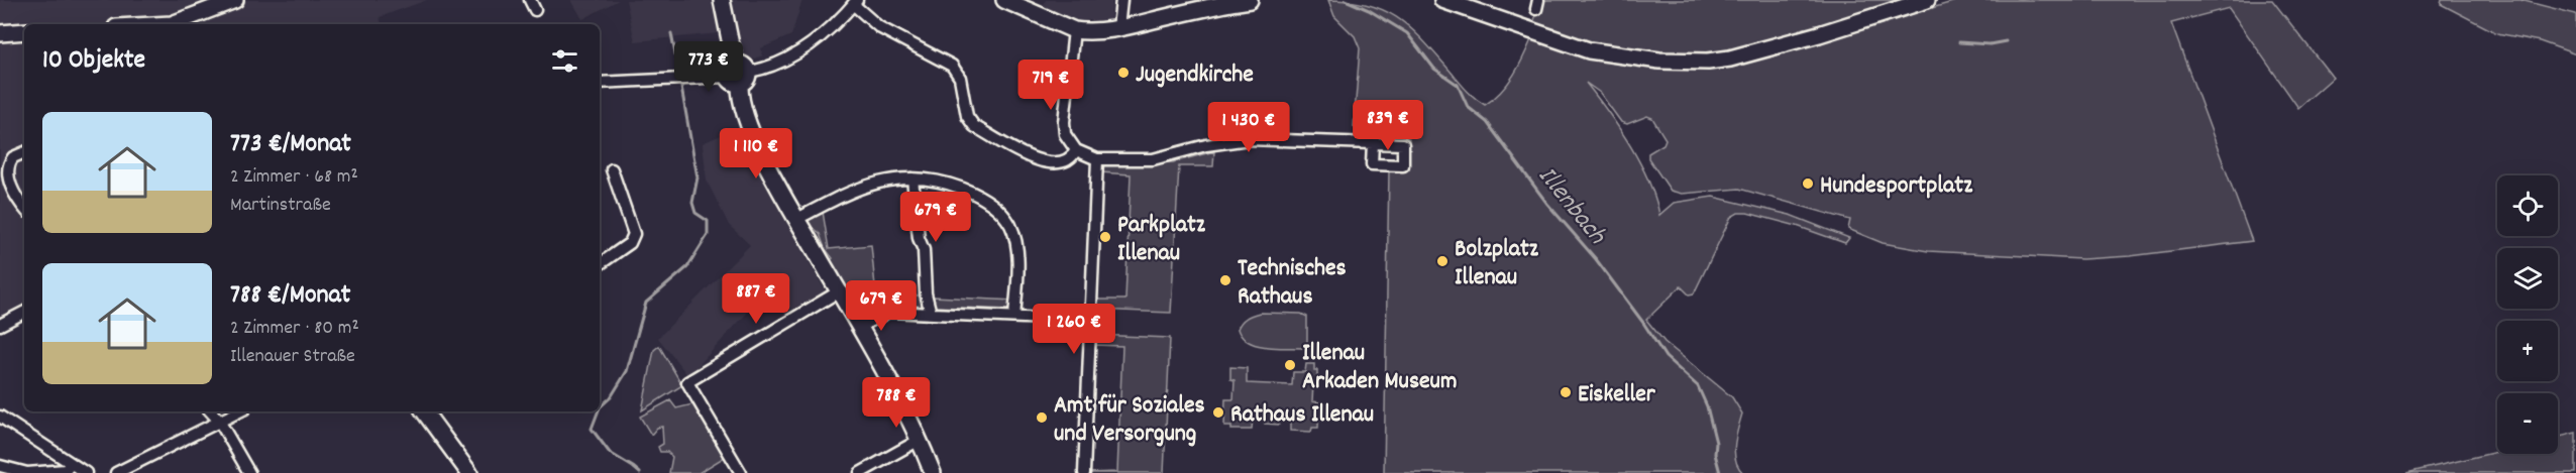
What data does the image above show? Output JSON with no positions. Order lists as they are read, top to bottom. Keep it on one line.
{"water":["Illenbach"],"places":["Jugendkirche","Hundesportplatz","Parkplatz Illenau","Bolzplatz Illenau","Technisches Rathaus","Illenau Arkaden Museum","Eiskeller","Rathaus Illenau","Amt für Soziales und Versorgung"],"page":{"heading":"10 Objekte","price":["773 €","719 €","839 €","1 430 €","1 110 €","679 €","887 €","679 €","1 260 €","788 €"],"list":[{"name":"773 €/Monat","note":"2 Zimmer · 68 m² · Martinstraße"},{"name":"788 €/Monat","note":"2 Zimmer · 80 m² · Illenauer Straße"}],"map_buttons":["+","−"]}}
